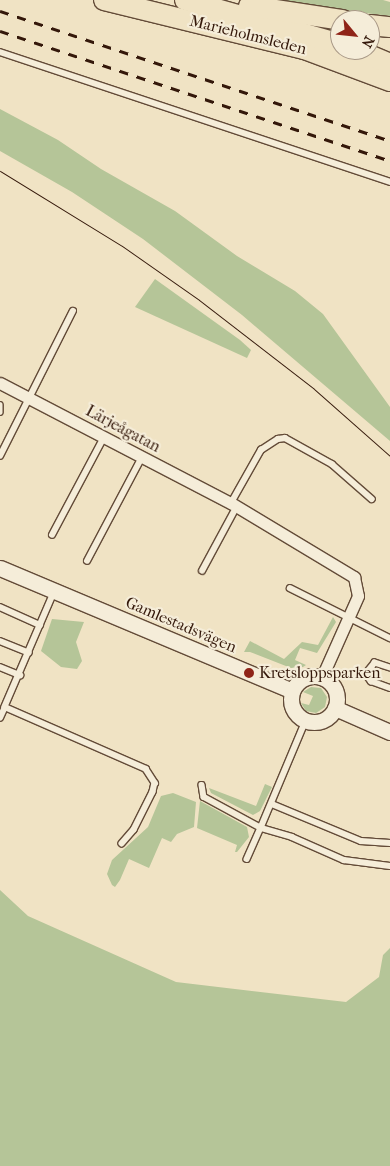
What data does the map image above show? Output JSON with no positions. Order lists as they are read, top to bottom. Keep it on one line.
{"streets":{"highway":["Marieholmsleden"],"street":["Lärjeågatan","Gamlestadsvägen"]},"crossings":[["Lärjeågatan","Gamlestadsvägen"]],"places":["Kretsloppsparken"],"north":"bottom right"}
